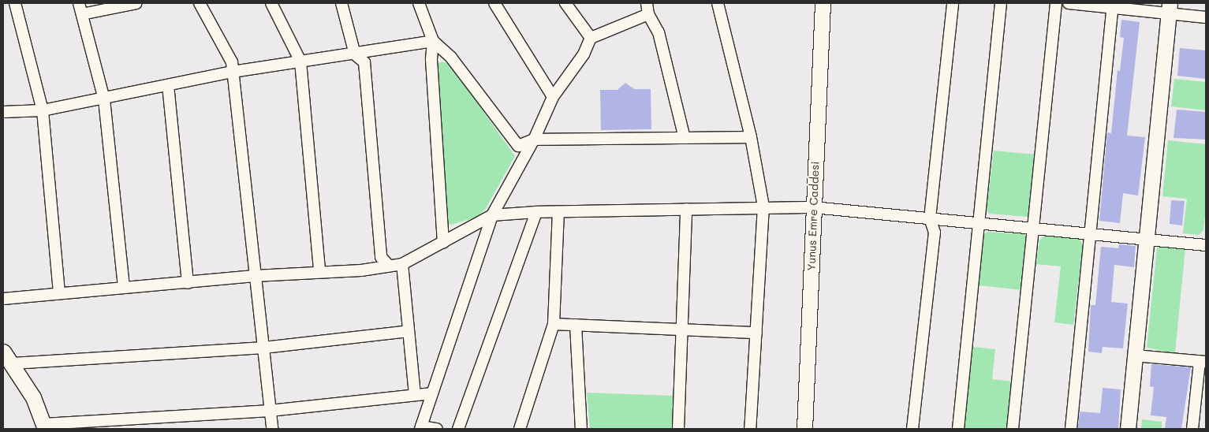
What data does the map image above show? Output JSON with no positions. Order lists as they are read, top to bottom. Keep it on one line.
{"streets":{"street":["Yunus Emre Caddesi"]}}
